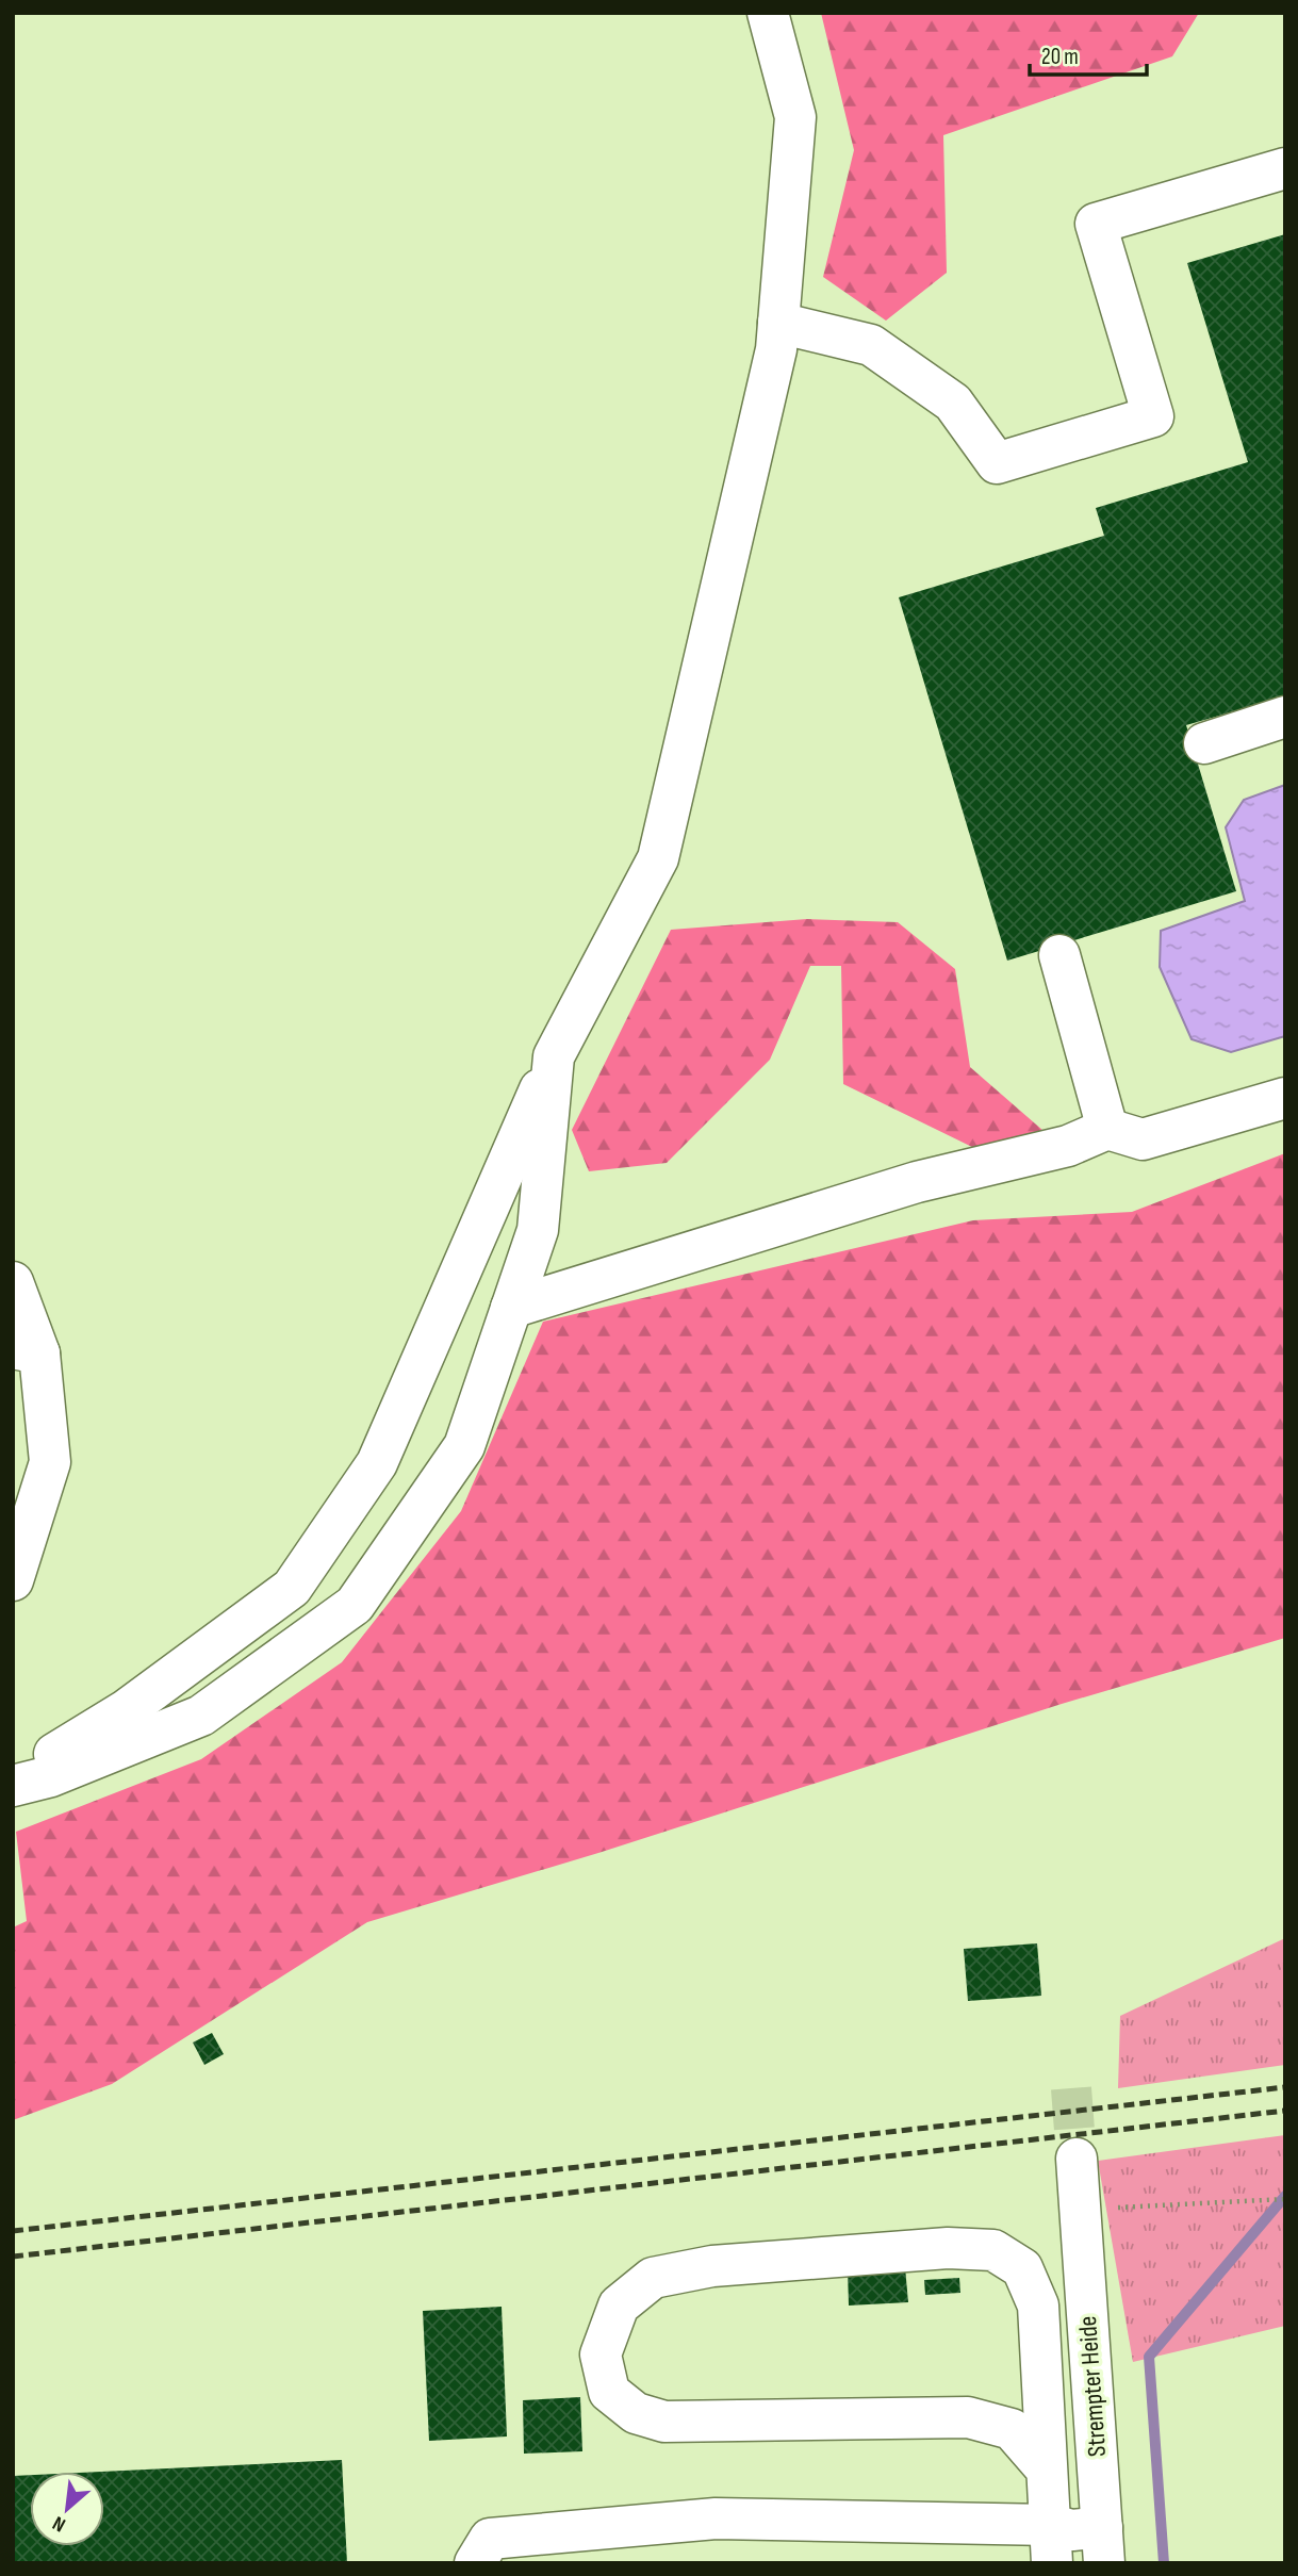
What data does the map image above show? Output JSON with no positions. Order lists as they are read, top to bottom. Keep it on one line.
{"streets":{"street":["Strempter Heide"]},"scale_bar":"20 m","north":"bottom left"}
